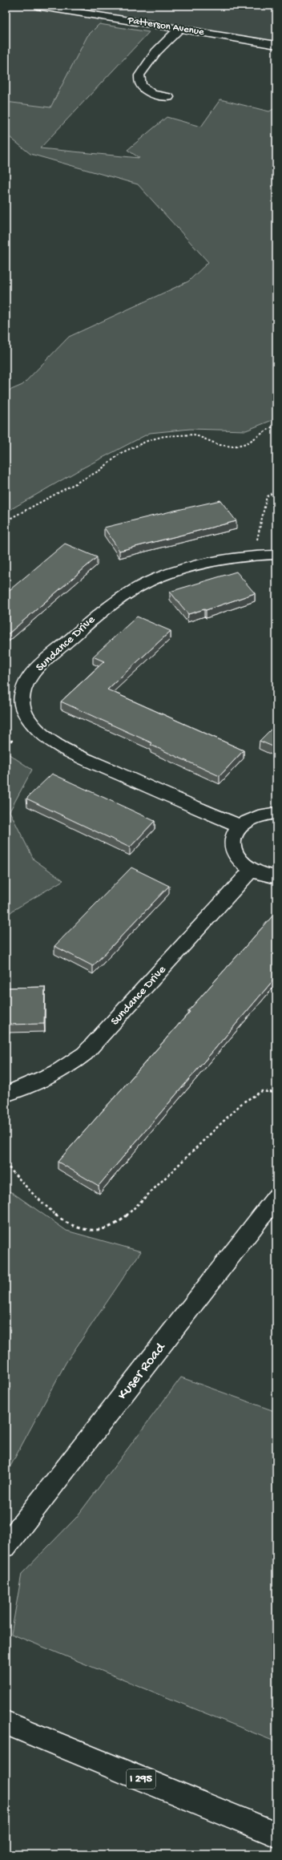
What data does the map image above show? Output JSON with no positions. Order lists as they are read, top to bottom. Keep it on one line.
{"streets":{"main road":["Patterson Avenue","Sundance Drive","Kuser Road","I 295"]}}
